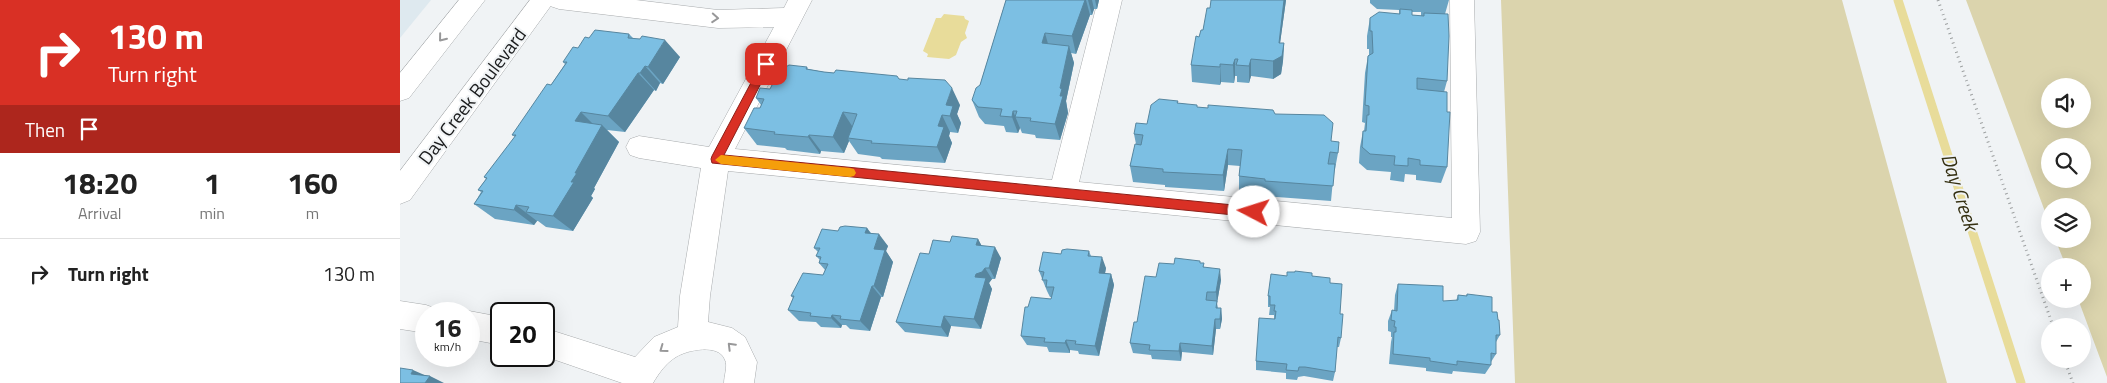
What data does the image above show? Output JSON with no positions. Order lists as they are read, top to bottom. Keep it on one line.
{"streets":{"main road":["Day Creek Boulevard"]},"water":["Day Creek"],"page":{"turn":["130 m","Turn right"],"map_buttons":["+","−"],"then":"Then","eta":["18:20","Arrival","1","min","160","m"],"list":[{"name":"Turn right","value":"130 m"}],"speed":"16 km/h","limit":"20"}}
